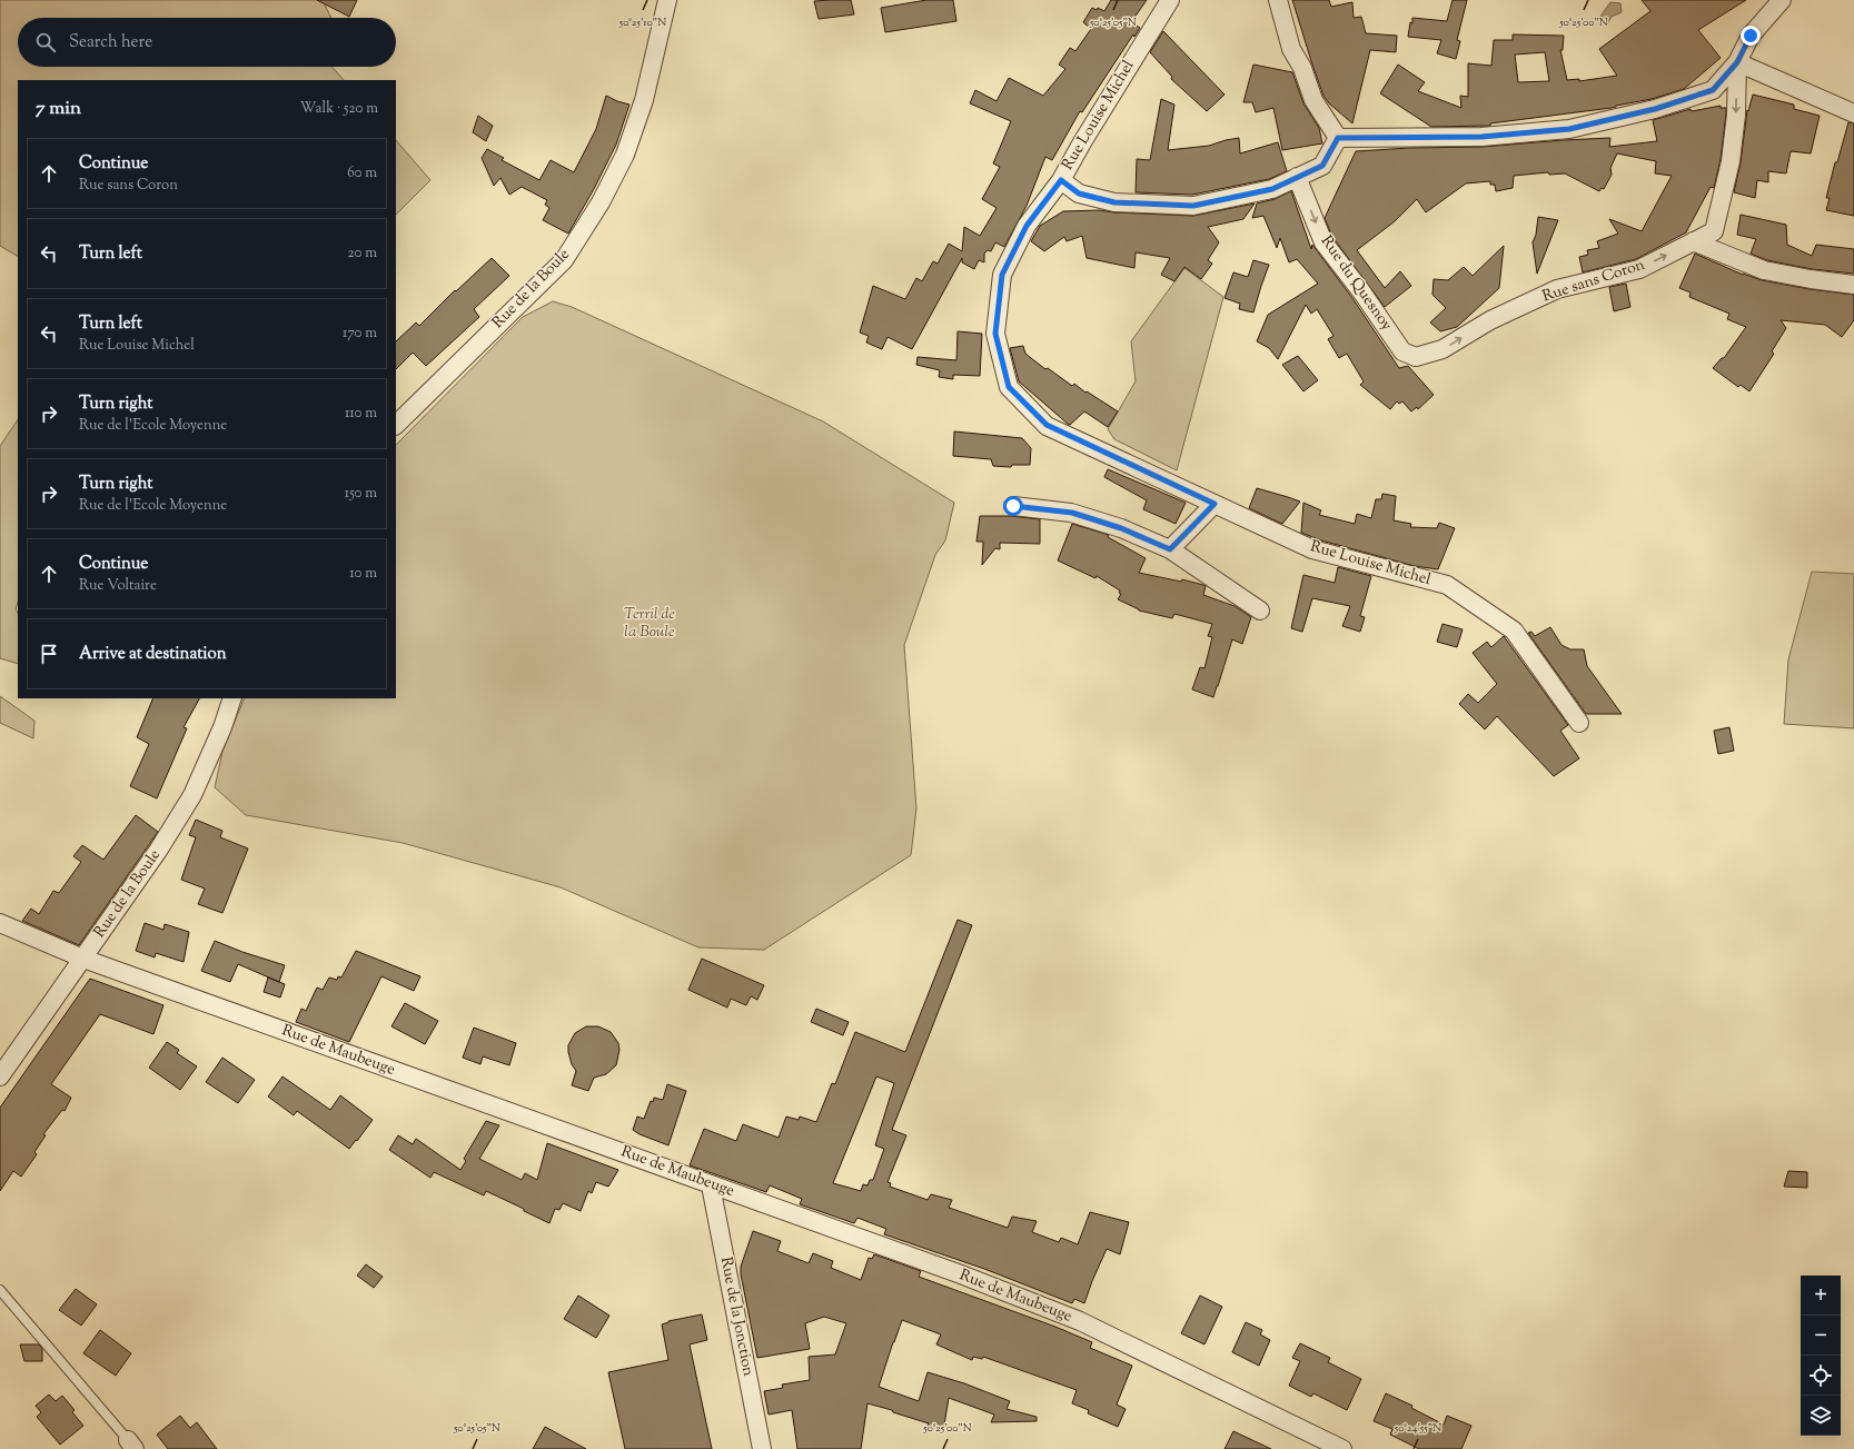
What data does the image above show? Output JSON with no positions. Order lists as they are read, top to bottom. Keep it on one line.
{"streets":{"street":["Rue Louise Michel","Rue sans Coron","Rue du Quesnoy","Rue de la Boule","Rue de Maubeuge","Rue de la Jonction"]},"crossings":[["Rue sans Coron","Rue du Quesnoy"],["Rue de la Boule","Rue de Maubeuge"],["Rue de Maubeuge","Rue de la Jonction"]],"one_way":["Rue du Quesnoy"],"parks":["Terril de la Boule"],"page":{"search":"Search here","heading":["7 min","Walk · 520 m"],"list":[["Continue","Rue sans Coron","60 m"],["Turn left","20 m"],["Turn left","Rue Louise Michel","170 m"],["Turn right","Rue de l'Ecole Moyenne","110 m"],["Turn right","Rue de l'Ecole Moyenne","150 m"],["Continue","Rue Voltaire","10 m"],"Arrive at destination"],"map_buttons":["+","−"]},"coordinates":["50°25'10\"N","50°25'05\"N","50°25'00\"N","50°24'55\"N"]}
